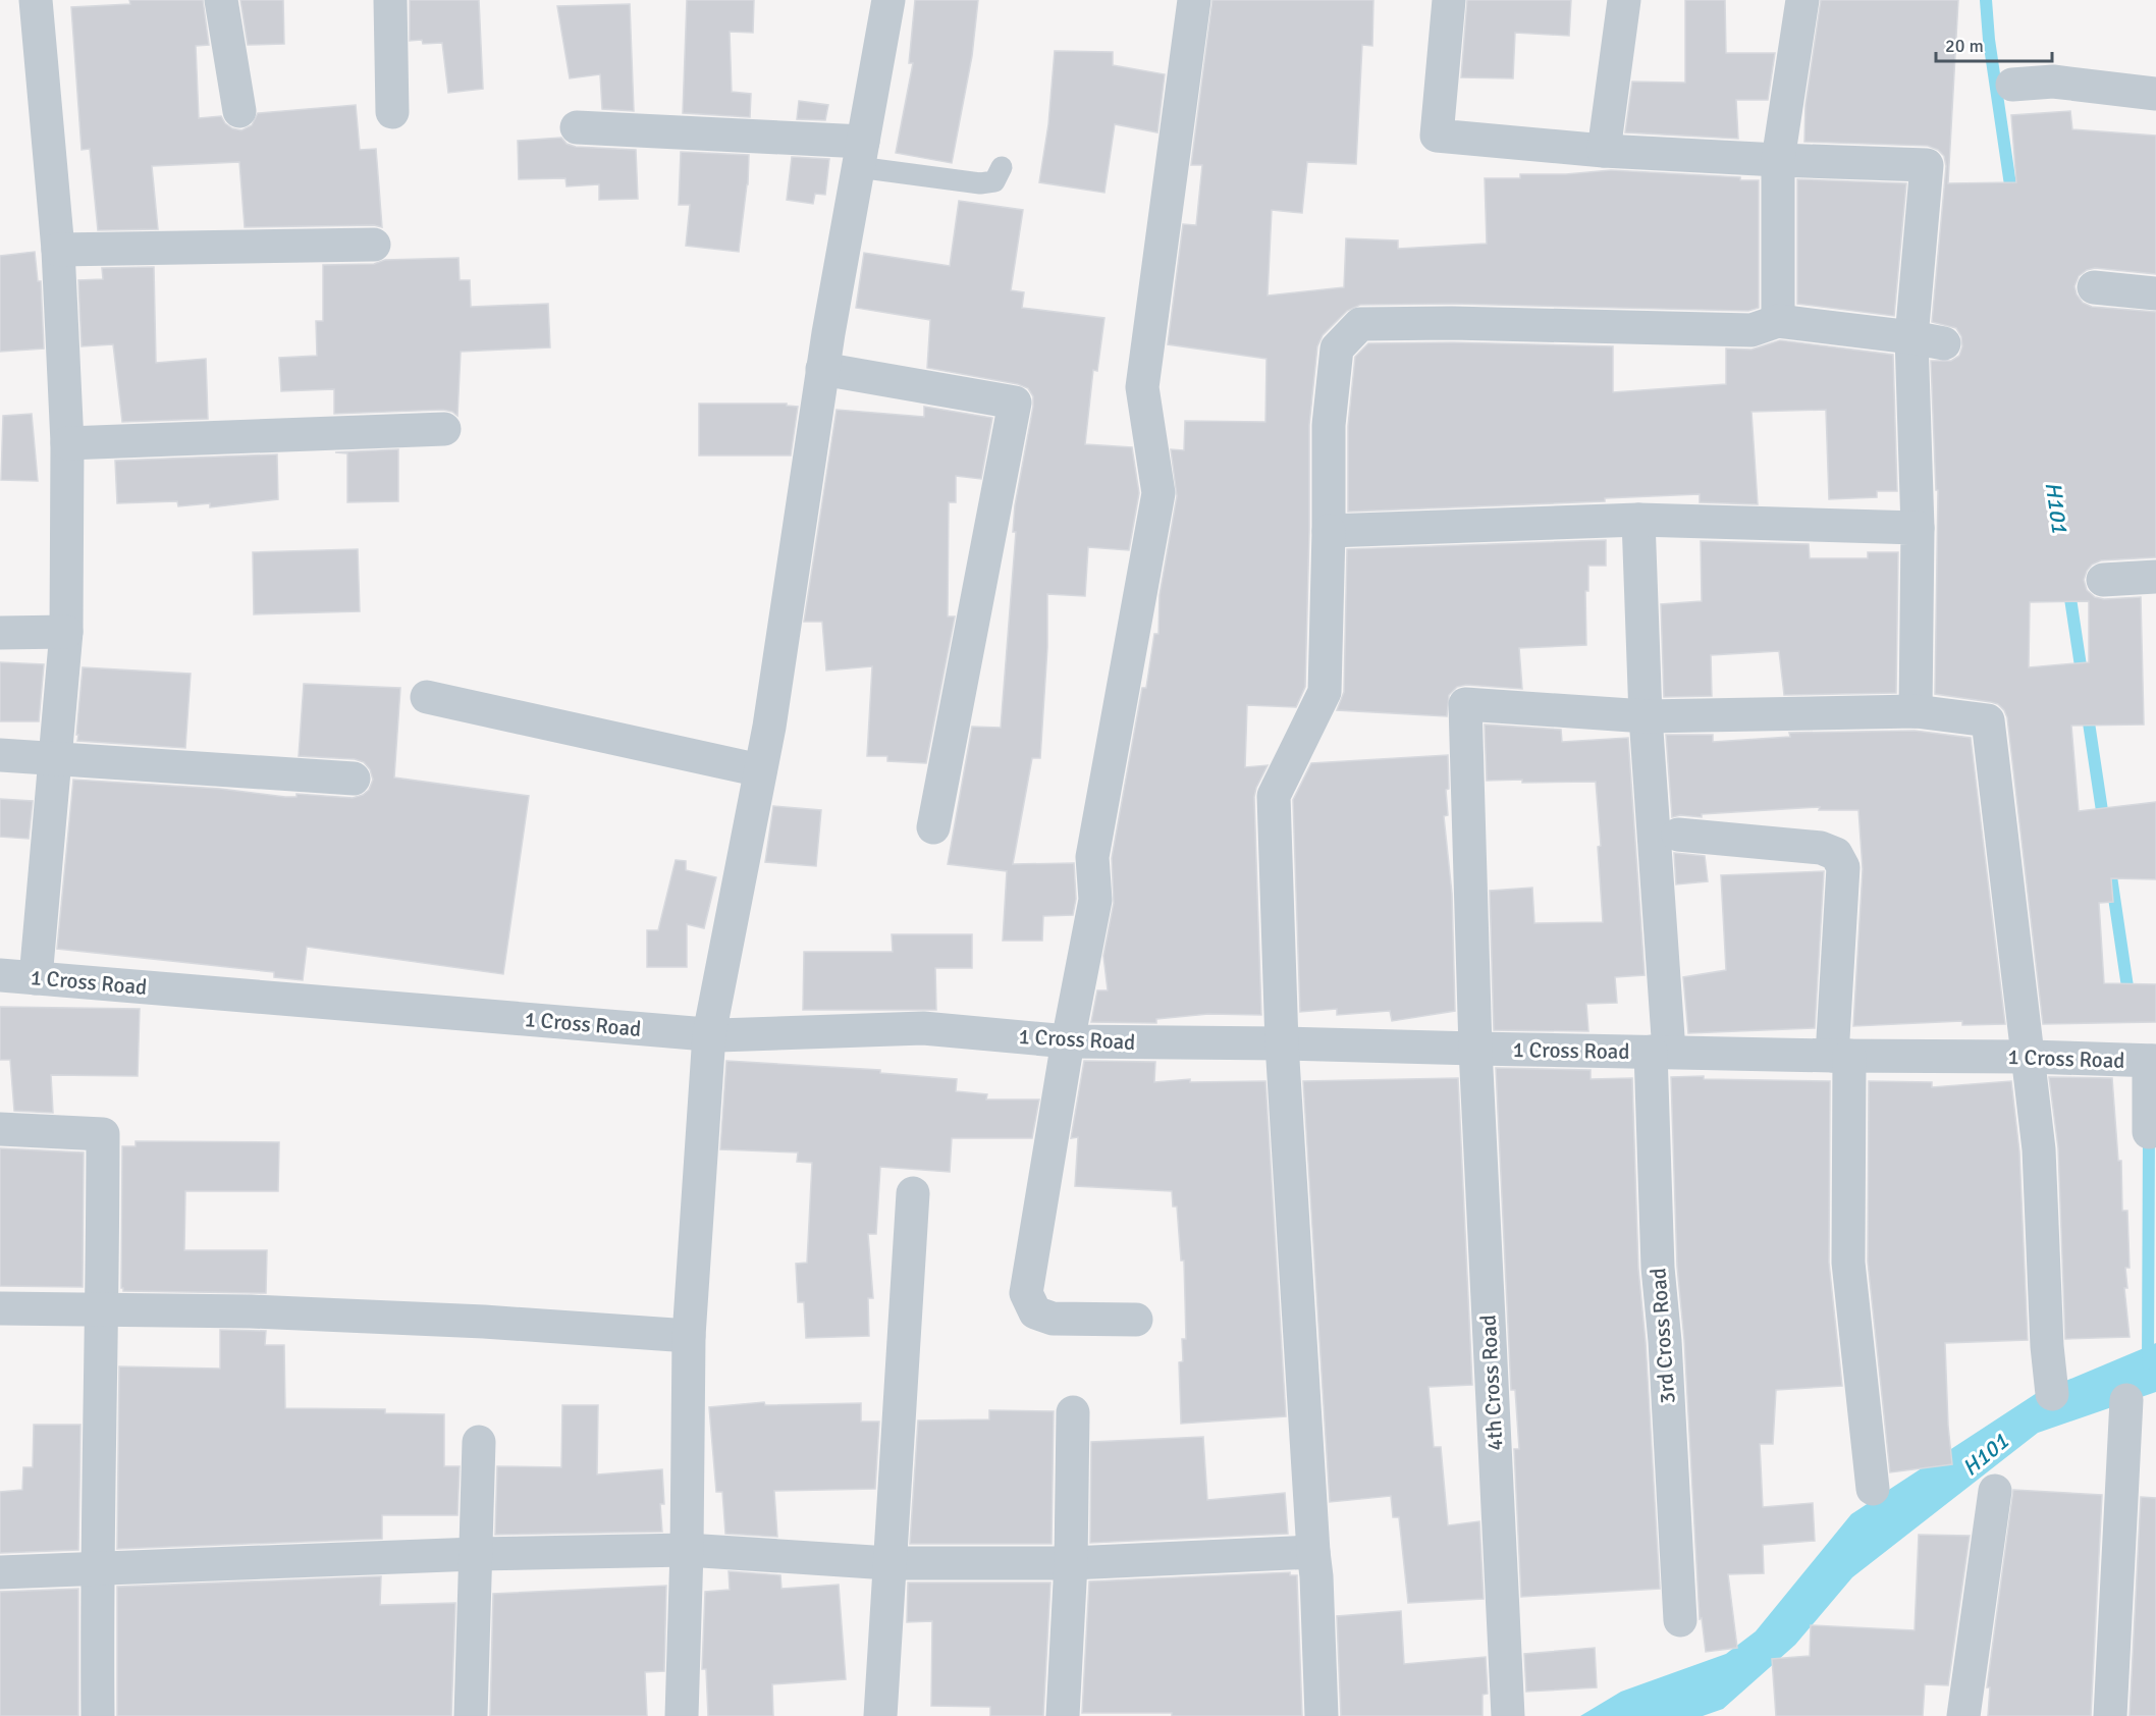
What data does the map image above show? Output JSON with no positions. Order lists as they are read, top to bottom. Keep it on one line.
{"streets":{"street":["1 Cross Road","3rd Cross Road","4th Cross Road"]},"crossings":[["1 Cross Road","3rd Cross Road"],["1 Cross Road","4th Cross Road"],["3rd Cross Road","4th Cross Road"]],"water":["H101"],"scale_bar":"20 m"}
